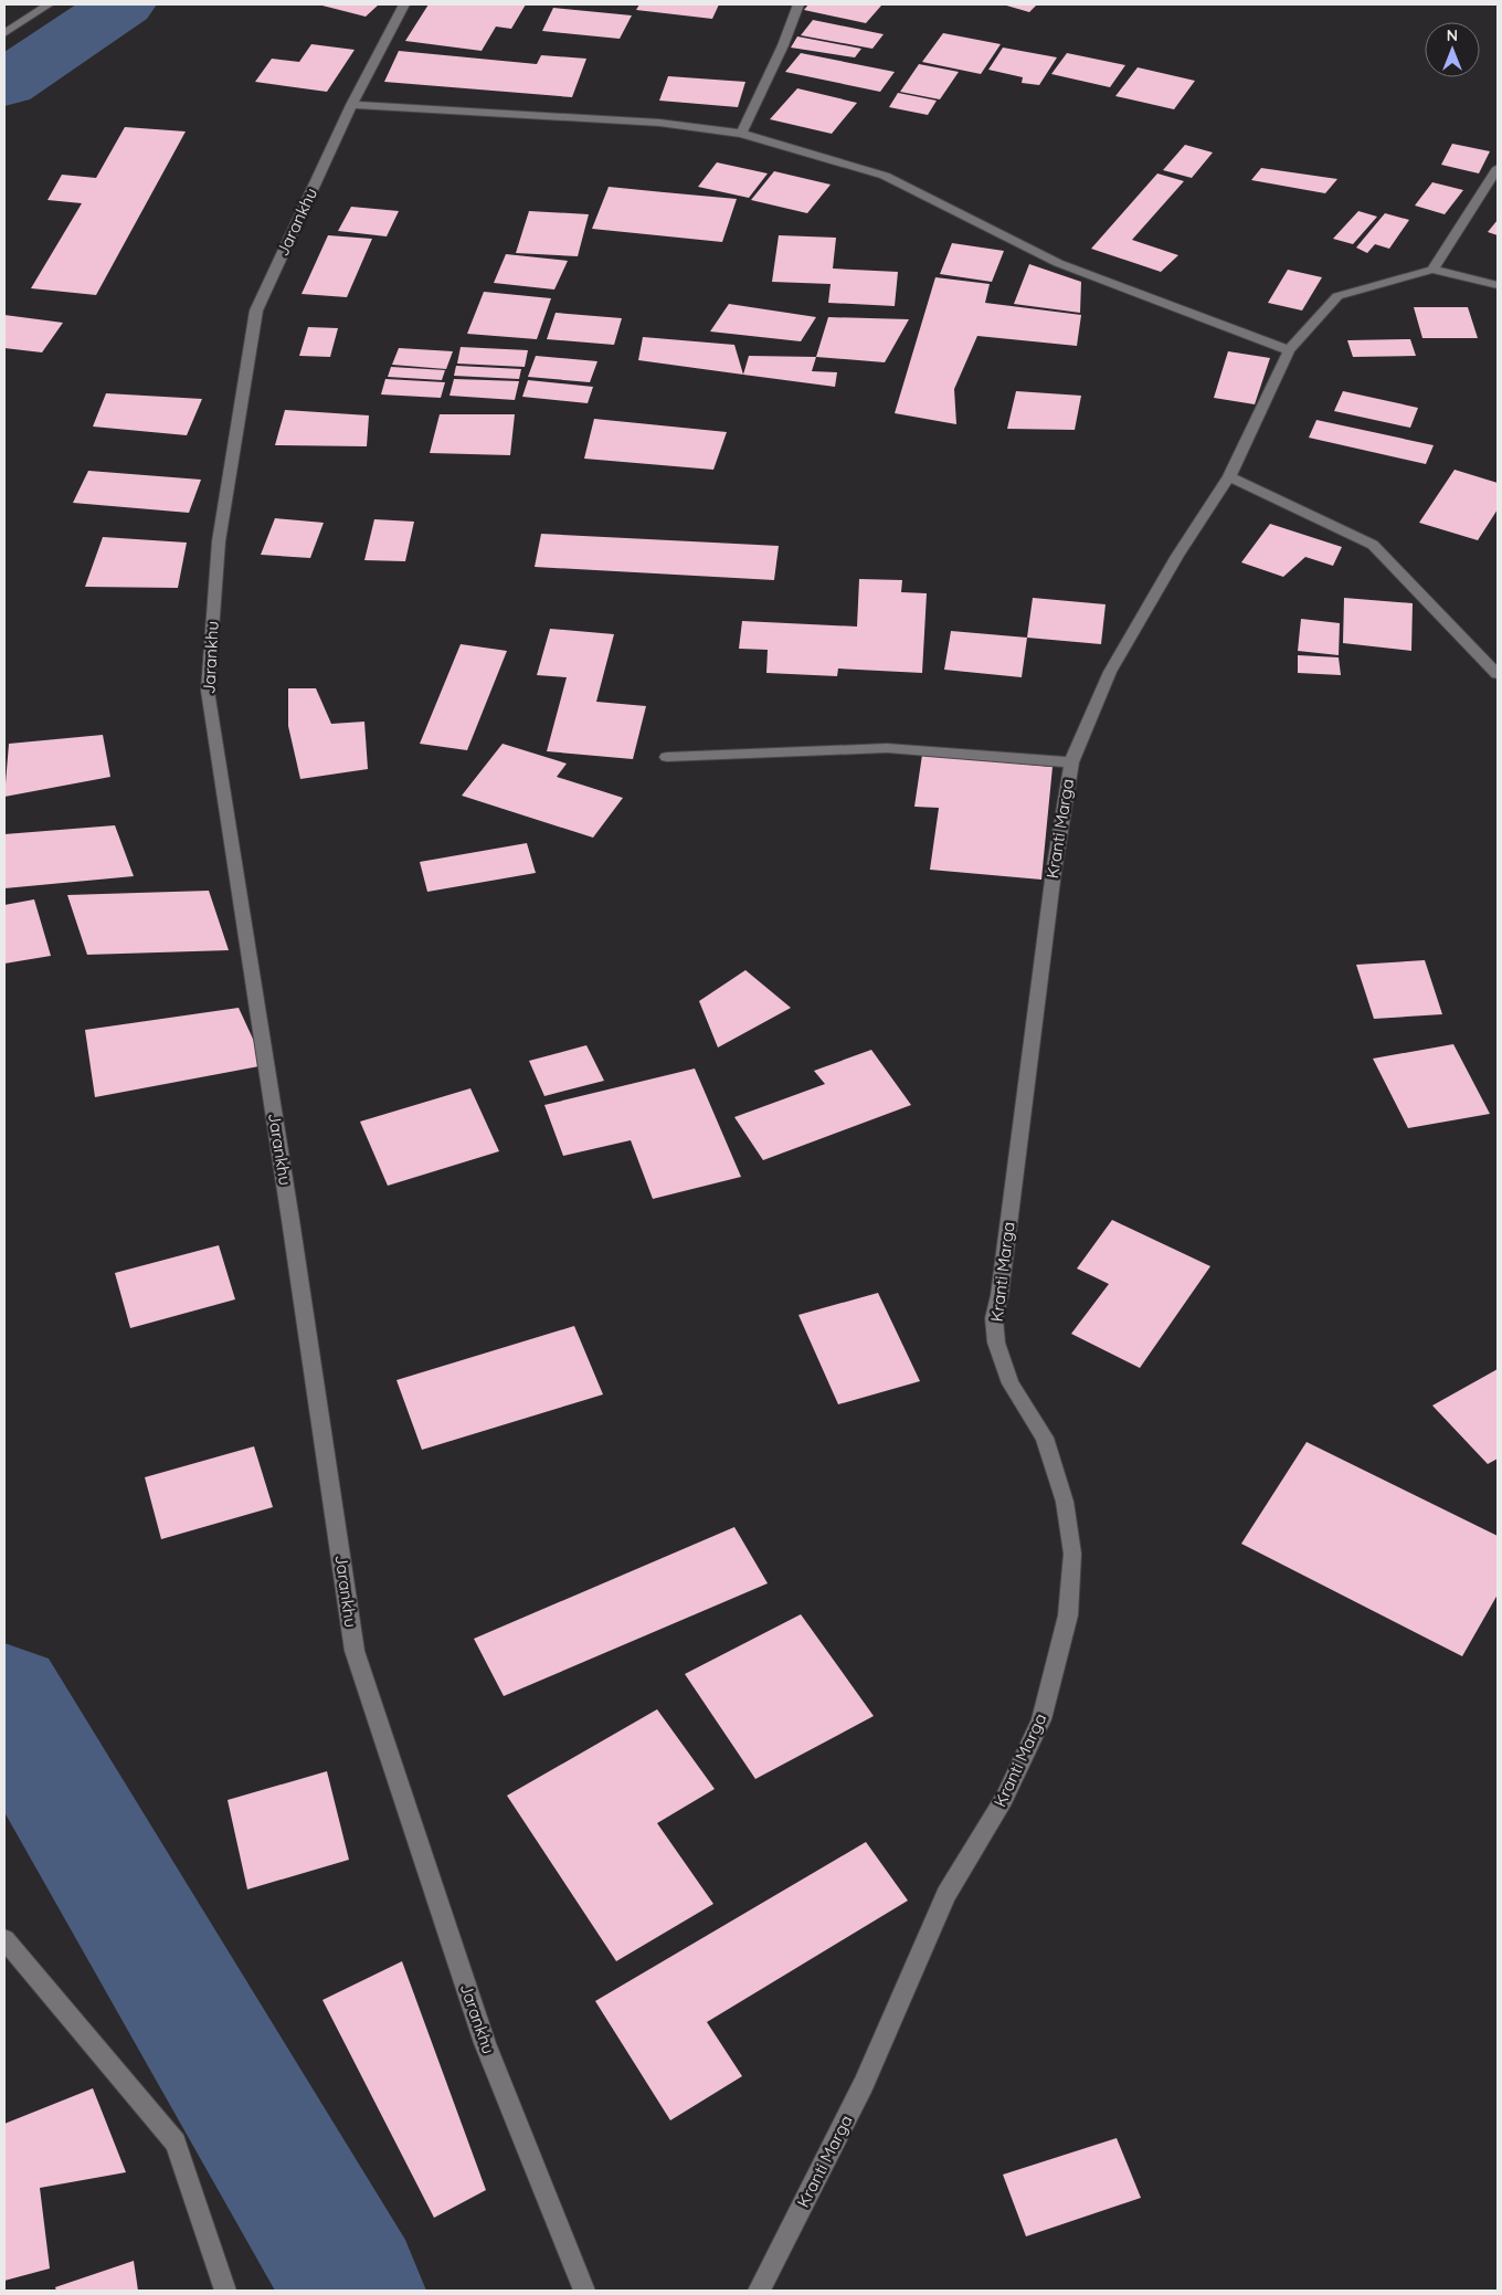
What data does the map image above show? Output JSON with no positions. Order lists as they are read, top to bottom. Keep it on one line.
{"streets":{"street":["Jarankhu","Kranti Marga"]},"north":"top"}
